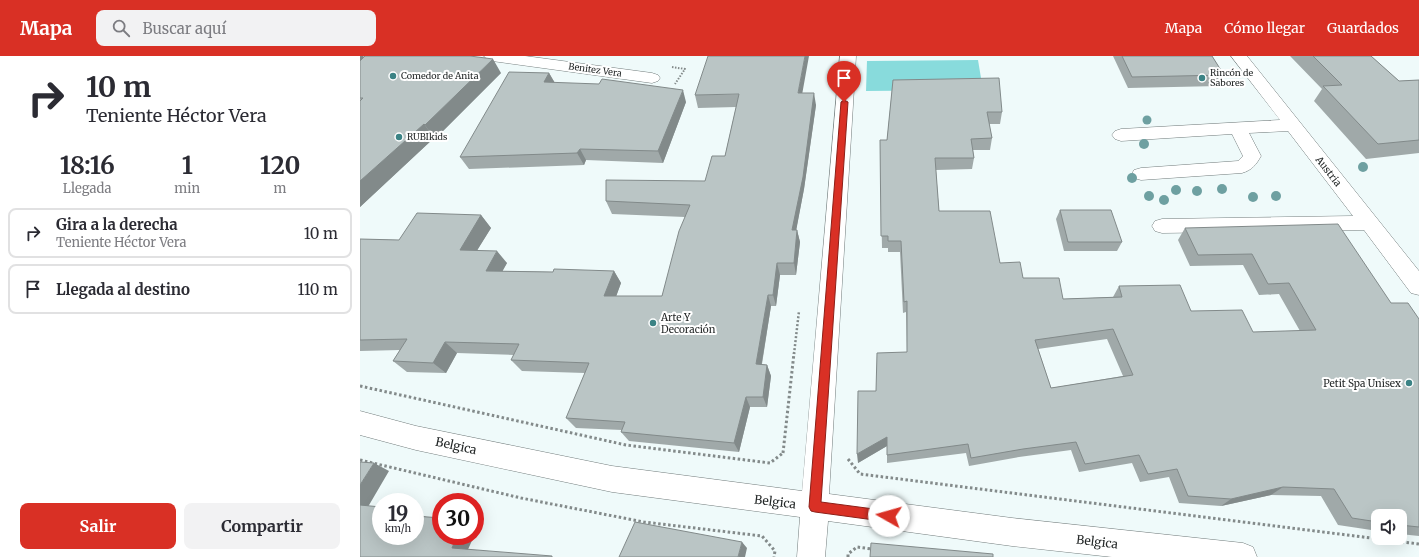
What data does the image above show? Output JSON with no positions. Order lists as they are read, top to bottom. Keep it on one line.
{"streets":{"street":["Benitez Vera","Austria","Belgica"]},"places":["Comedor de Anita","Rincón de Sabores","RUBIkids","Arte Y Decoración","Petit Spa Unisex"],"page":{"header":"Mapa","search":"Buscar aquí","nav":["Mapa","Cómo llegar","Guardados"],"turn":["10 m","Teniente Héctor Vera"],"eta":["18:16","Llegada","1","min","120","m"],"list":[{"name":"Gira a la derecha","note":"Teniente Héctor Vera","value":"10 m"},{"name":"Llegada al destino","value":"110 m"}],"speed":"19 km/h","limit":"30","buttons":["Salir","Compartir"]}}
